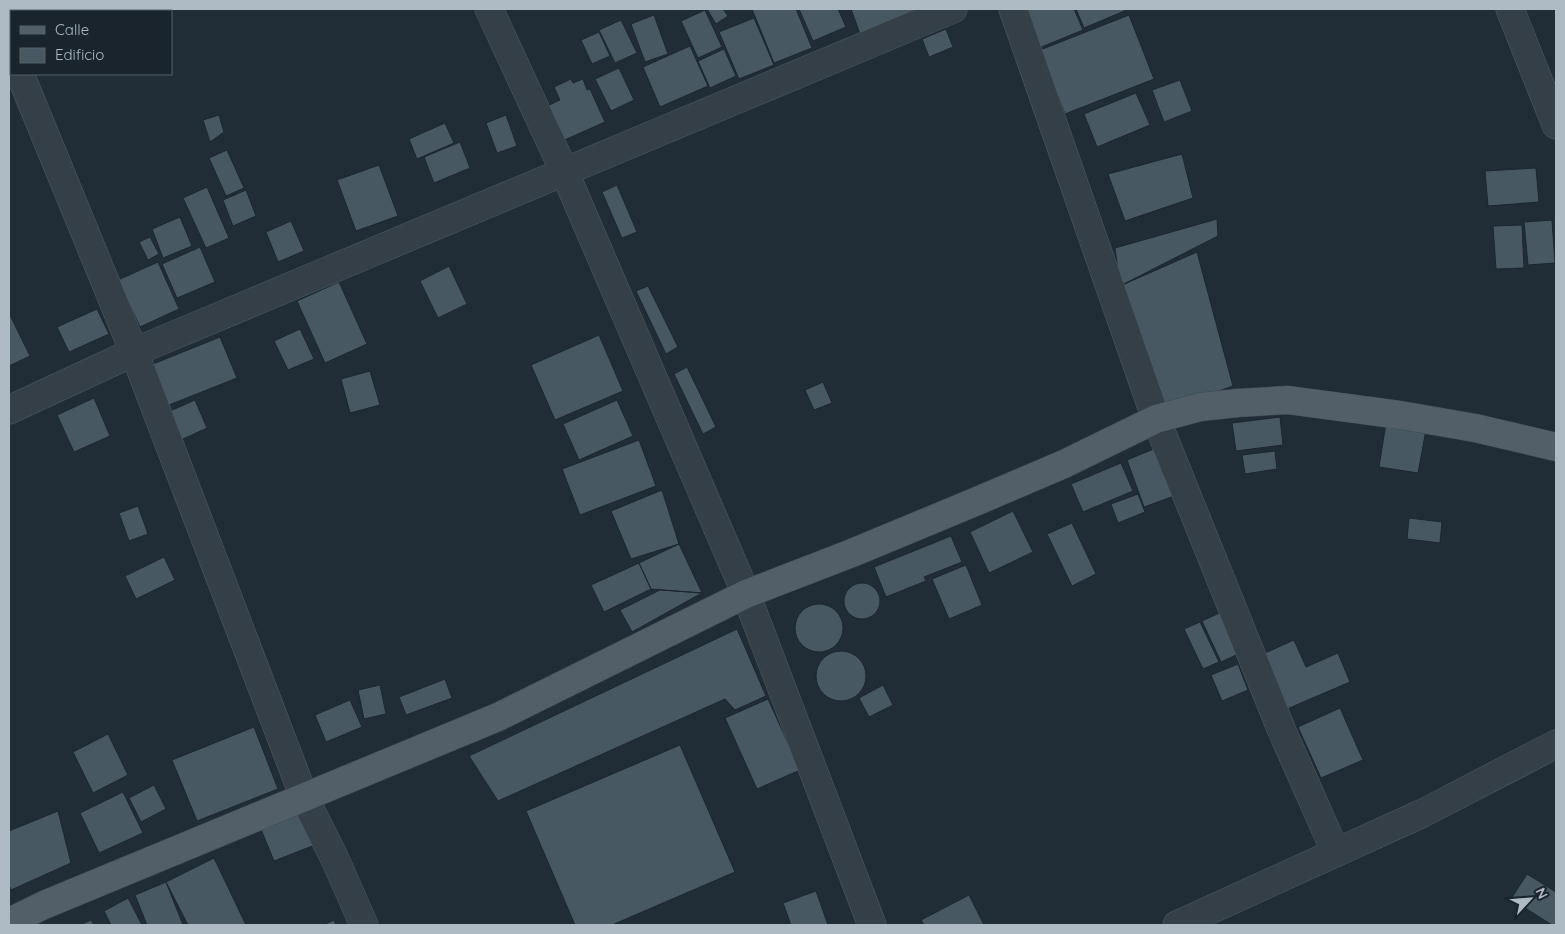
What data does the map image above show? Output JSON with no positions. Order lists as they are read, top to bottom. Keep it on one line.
{"legend":["Calle","Edificio"],"north":"top right"}
